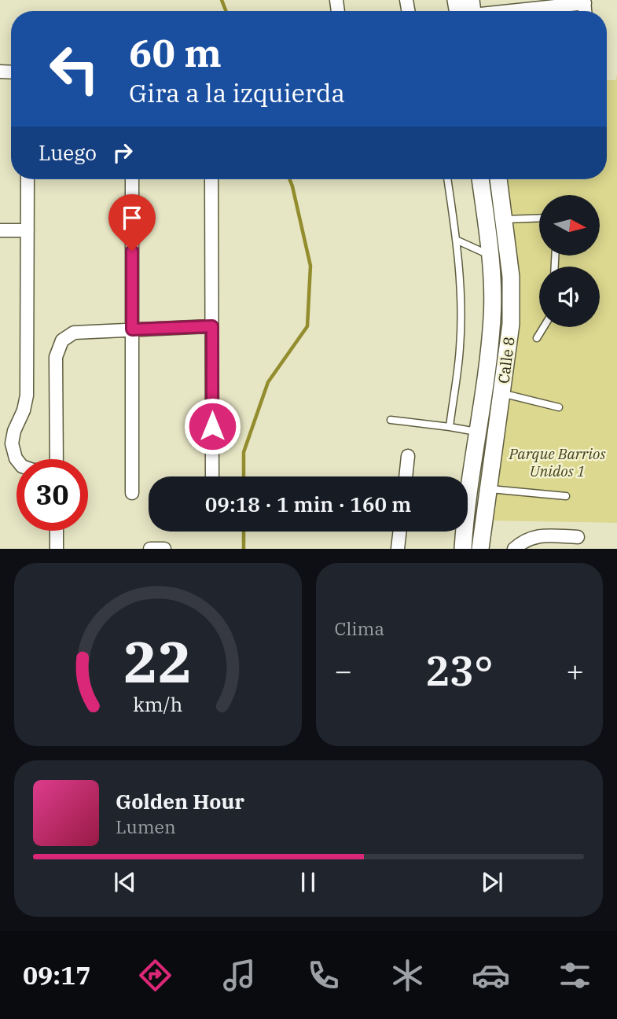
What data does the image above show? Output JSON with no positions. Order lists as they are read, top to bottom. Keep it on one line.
{"streets":{"main road":["Calle 8"]},"parks":["Parque Barrios Unidos 1"],"north":"right","page":{"turn":["60 m","Gira a la izquierda"],"then":"Luego","limit":"30","trip":"09:18 · 1 min · 160 m","tile":"Clima","heat":["−","23°","+"],"song":["Golden Hour","Lumen"],"tabs":"09:17","gauge":["22","km/h"]}}
